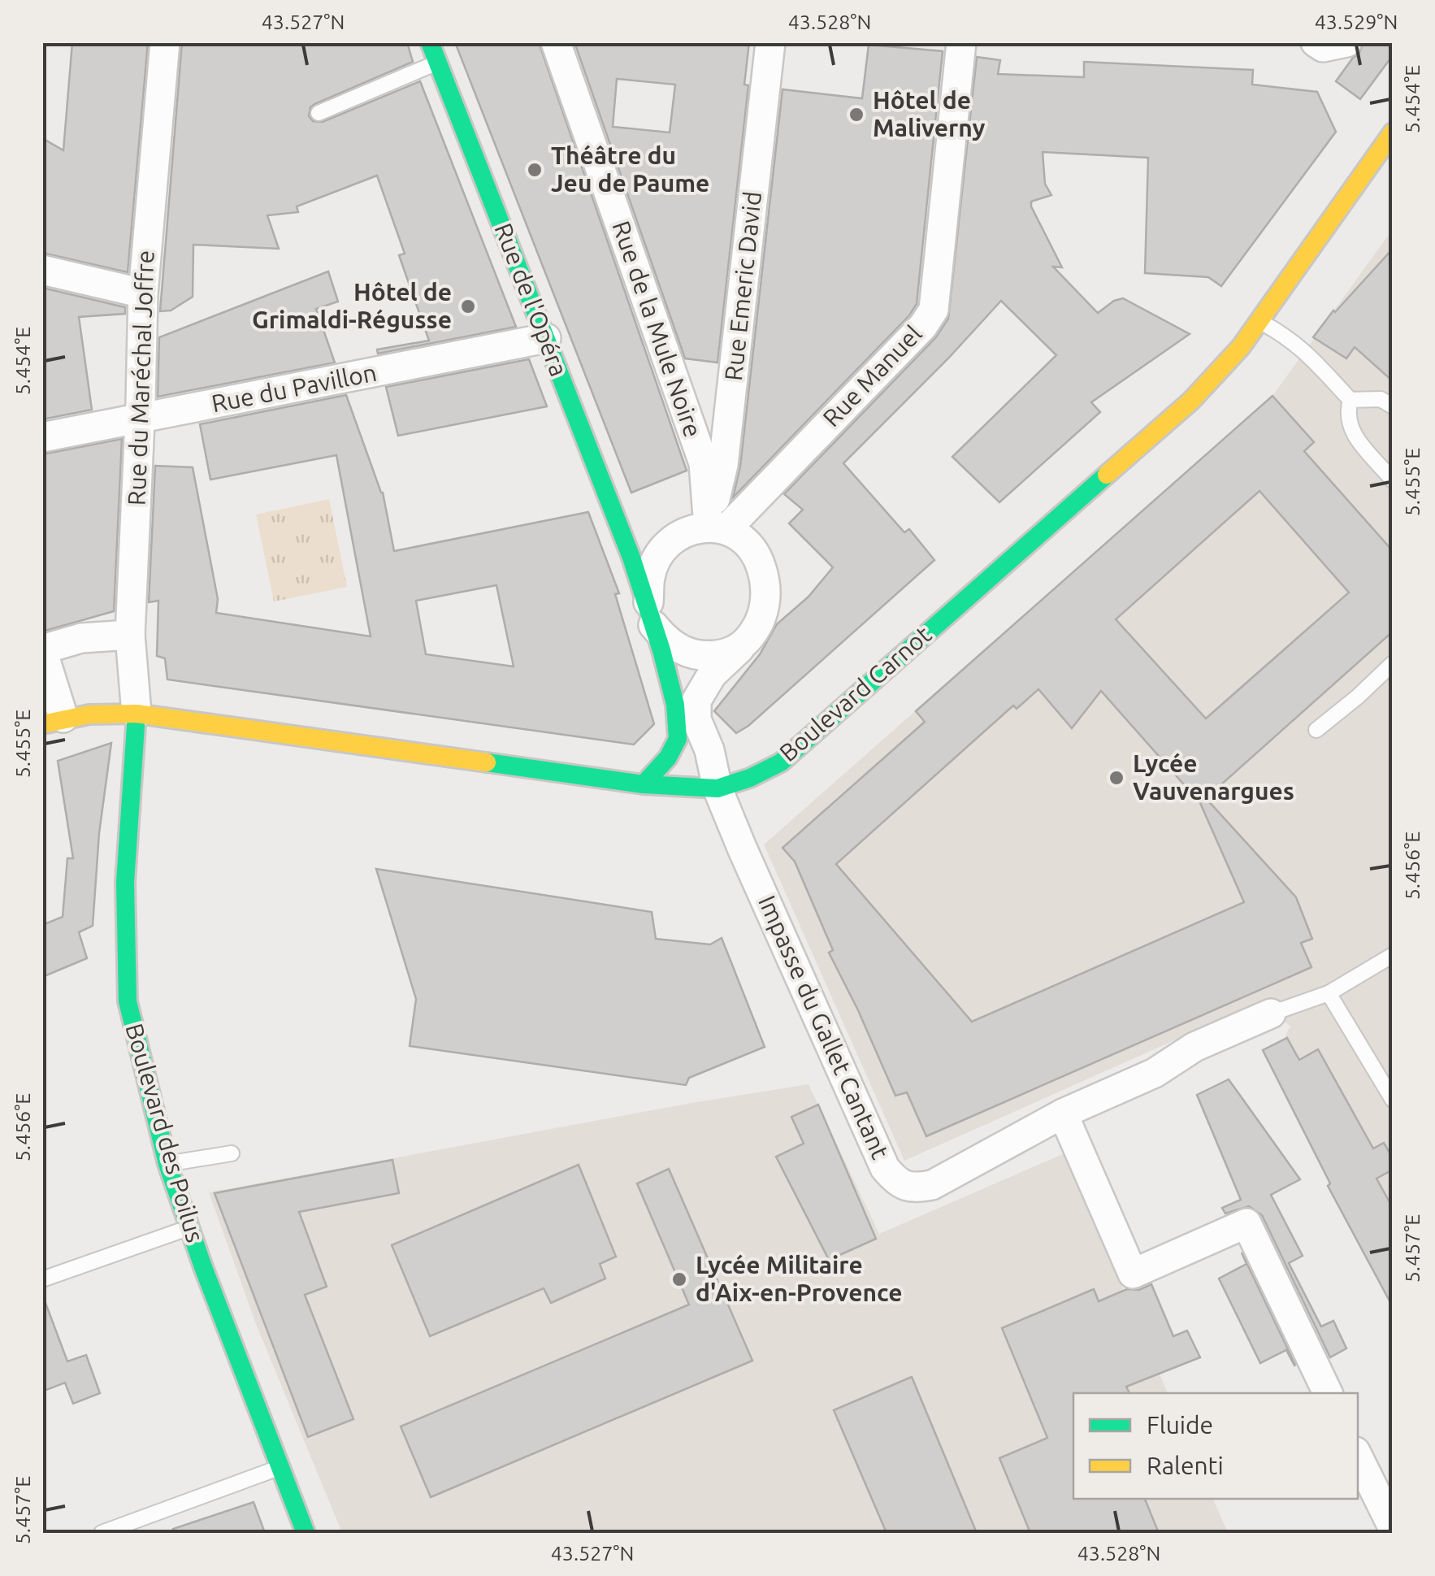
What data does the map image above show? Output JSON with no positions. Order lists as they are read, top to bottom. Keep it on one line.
{"streets":{"street":["Rue Emeric David","Rue de l'Opéra","Rue de la Mule Noire","Rue Manuel","Rue du Maréchal Joffre","Rue du Pavillon","Boulevard Carnot","Impasse du Gallet Cantant","Boulevard des Poilus"]},"crossings":[["Rue Emeric David","Rue de l'Opéra"],["Rue Emeric David","Rue de la Mule Noire"],["Rue Emeric David","Rue Manuel"],["Rue de l'Opéra","Rue de la Mule Noire"],["Rue de l'Opéra","Rue Manuel"],["Rue de l'Opéra","Rue du Pavillon"],["Rue de l'Opéra","Boulevard Carnot"],["Rue de la Mule Noire","Rue Manuel"],["Rue du Maréchal Joffre","Rue du Pavillon"],["Rue du Maréchal Joffre","Boulevard Carnot"],["Rue du Maréchal Joffre","Boulevard des Poilus"],["Boulevard Carnot","Impasse du Gallet Cantant"],["Boulevard Carnot","Boulevard des Poilus"]],"places":["Hôtel de Maliverny","Théâtre du Jeu de Paume","Hôtel de Grimaldi-Régusse","Lycée Vauvenargues","Lycée Militaire d'Aix-en-Provence"],"legend":["Fluide","Ralenti"],"coordinates":["43.527°N","43.528°N","43.529°N","5.454°E","5.455°E","5.456°E","5.457°E"]}
